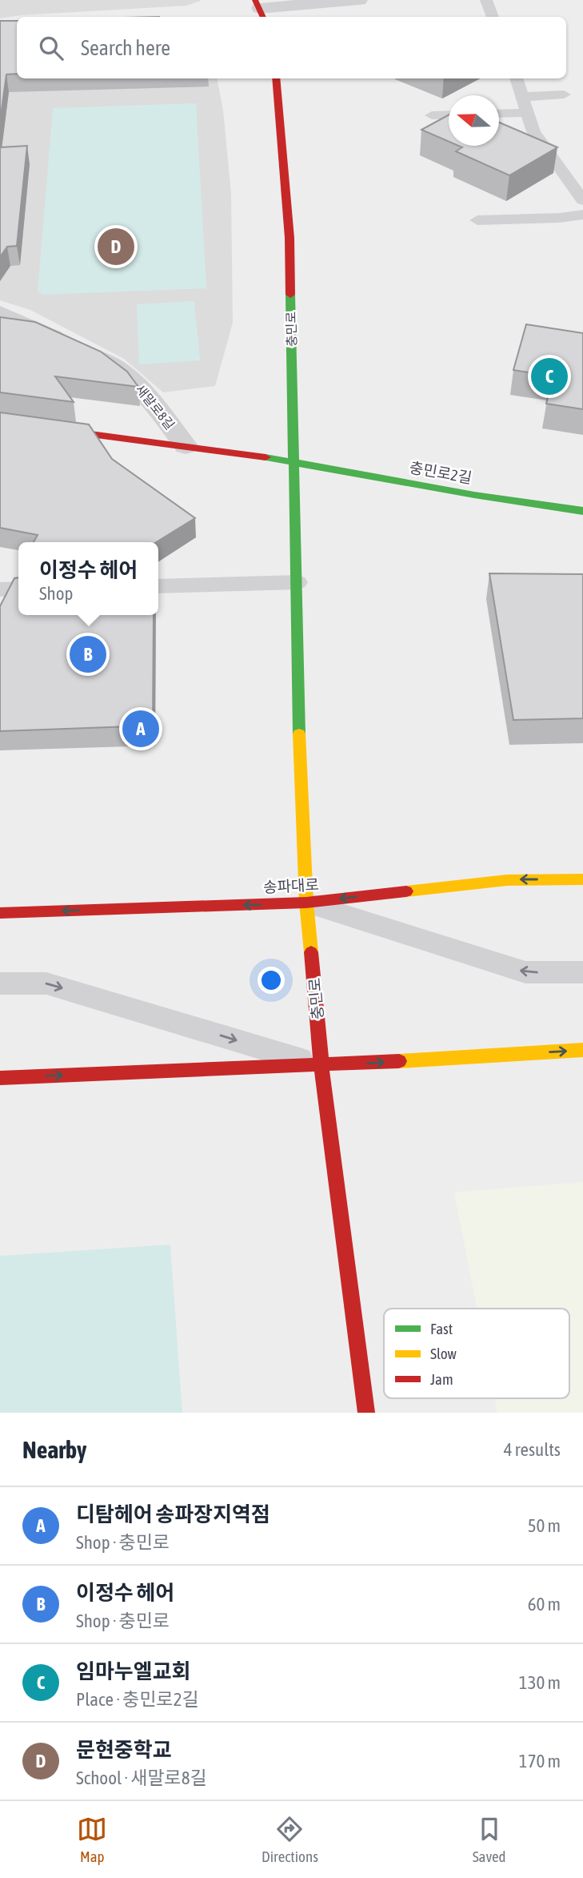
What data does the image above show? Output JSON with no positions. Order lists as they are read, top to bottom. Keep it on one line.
{"streets":{"street":["충민로","새말로8길","충민로2길","송파대로"]},"crossings":[["충민로","새말로8길"],["충민로","충민로2길"],["충민로","송파대로"],["새말로8길","충민로2길"]],"one_way":["송파대로"],"legend":["Fast","Slow","Jam"],"north":"left","page":{"search":"Search here","pins":["D","C","B","A"],"popup":["이정수 헤어","Shop"],"heading":["Nearby","4 results"],"list":[{"mark":"A","name":"디탐헤어 송파장지역점","note":"Shop · 충민로","value":"50 m"},{"mark":"B","name":"이정수 헤어","note":"Shop · 충민로","value":"60 m"},{"mark":"C","name":"임마누엘교회","note":"Place · 충민로2길","value":"130 m"},{"mark":"D","name":"문현중학교","note":"School · 새말로8길","value":"170 m"}],"nav":["Map","Directions","Saved"]}}
